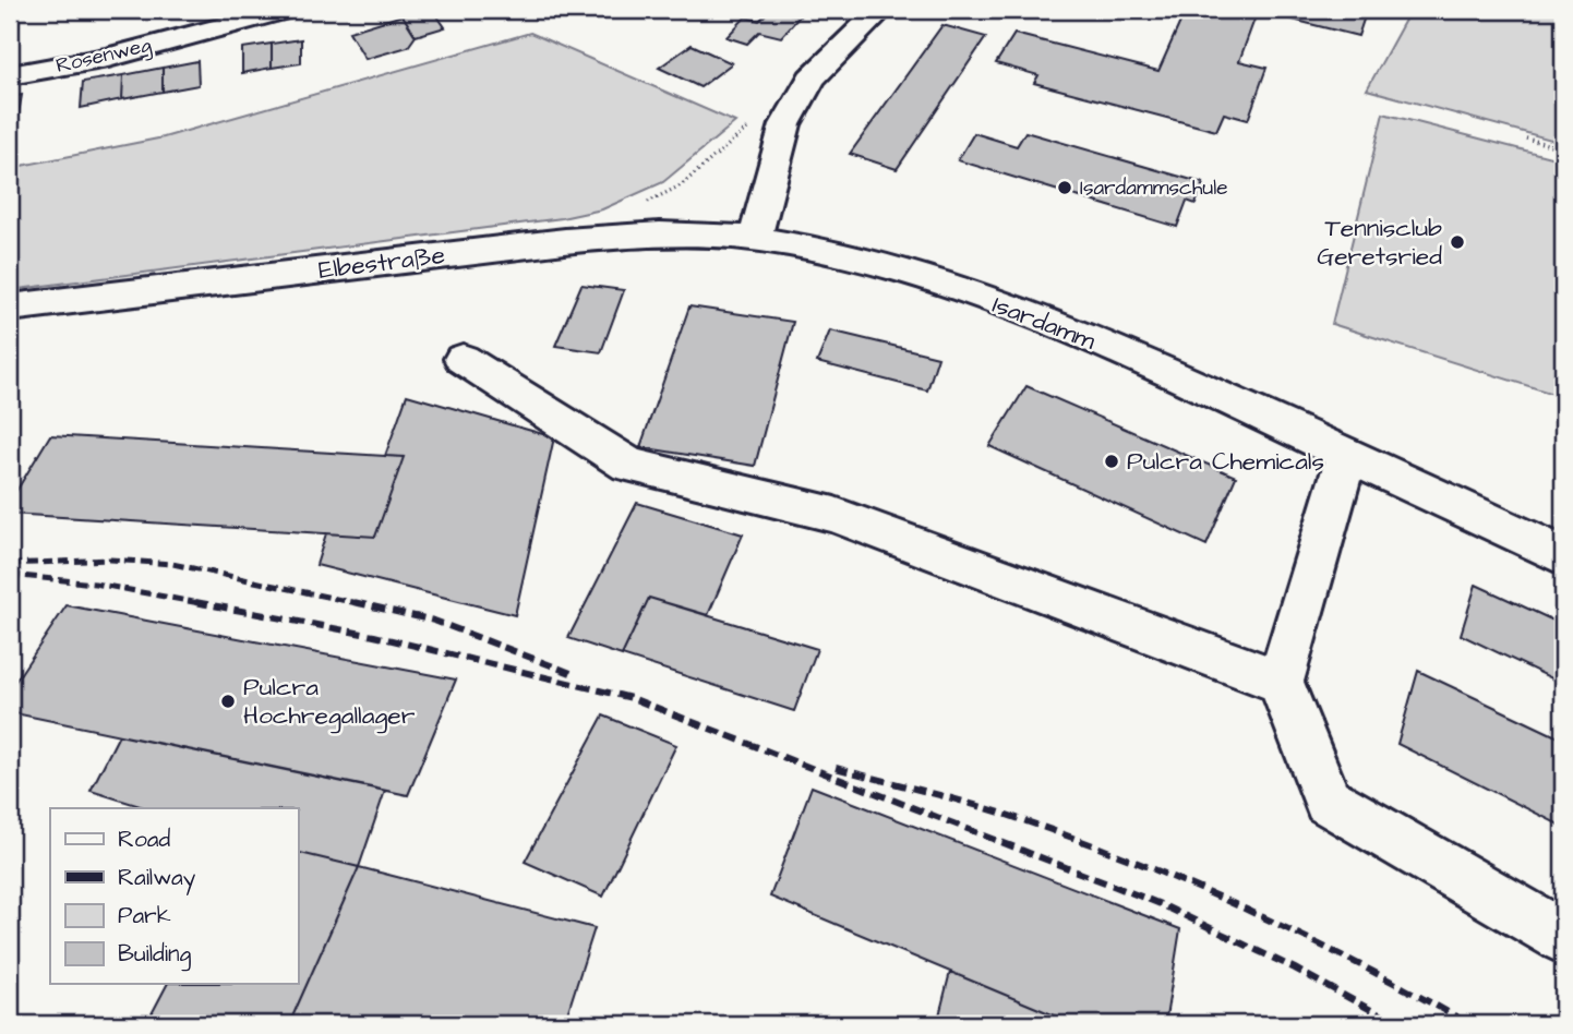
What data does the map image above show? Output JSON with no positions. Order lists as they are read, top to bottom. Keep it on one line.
{"streets":{"street":["Rosenweg","Elbestraße","Isardamm"]},"crossings":[["Elbestraße","Isardamm"]],"places":["Isardammschule","Tennisclub Geretsried","Pulcra Chemicals","Pulcra Hochregallager"],"legend":["Road","Railway","Park","Building"]}
